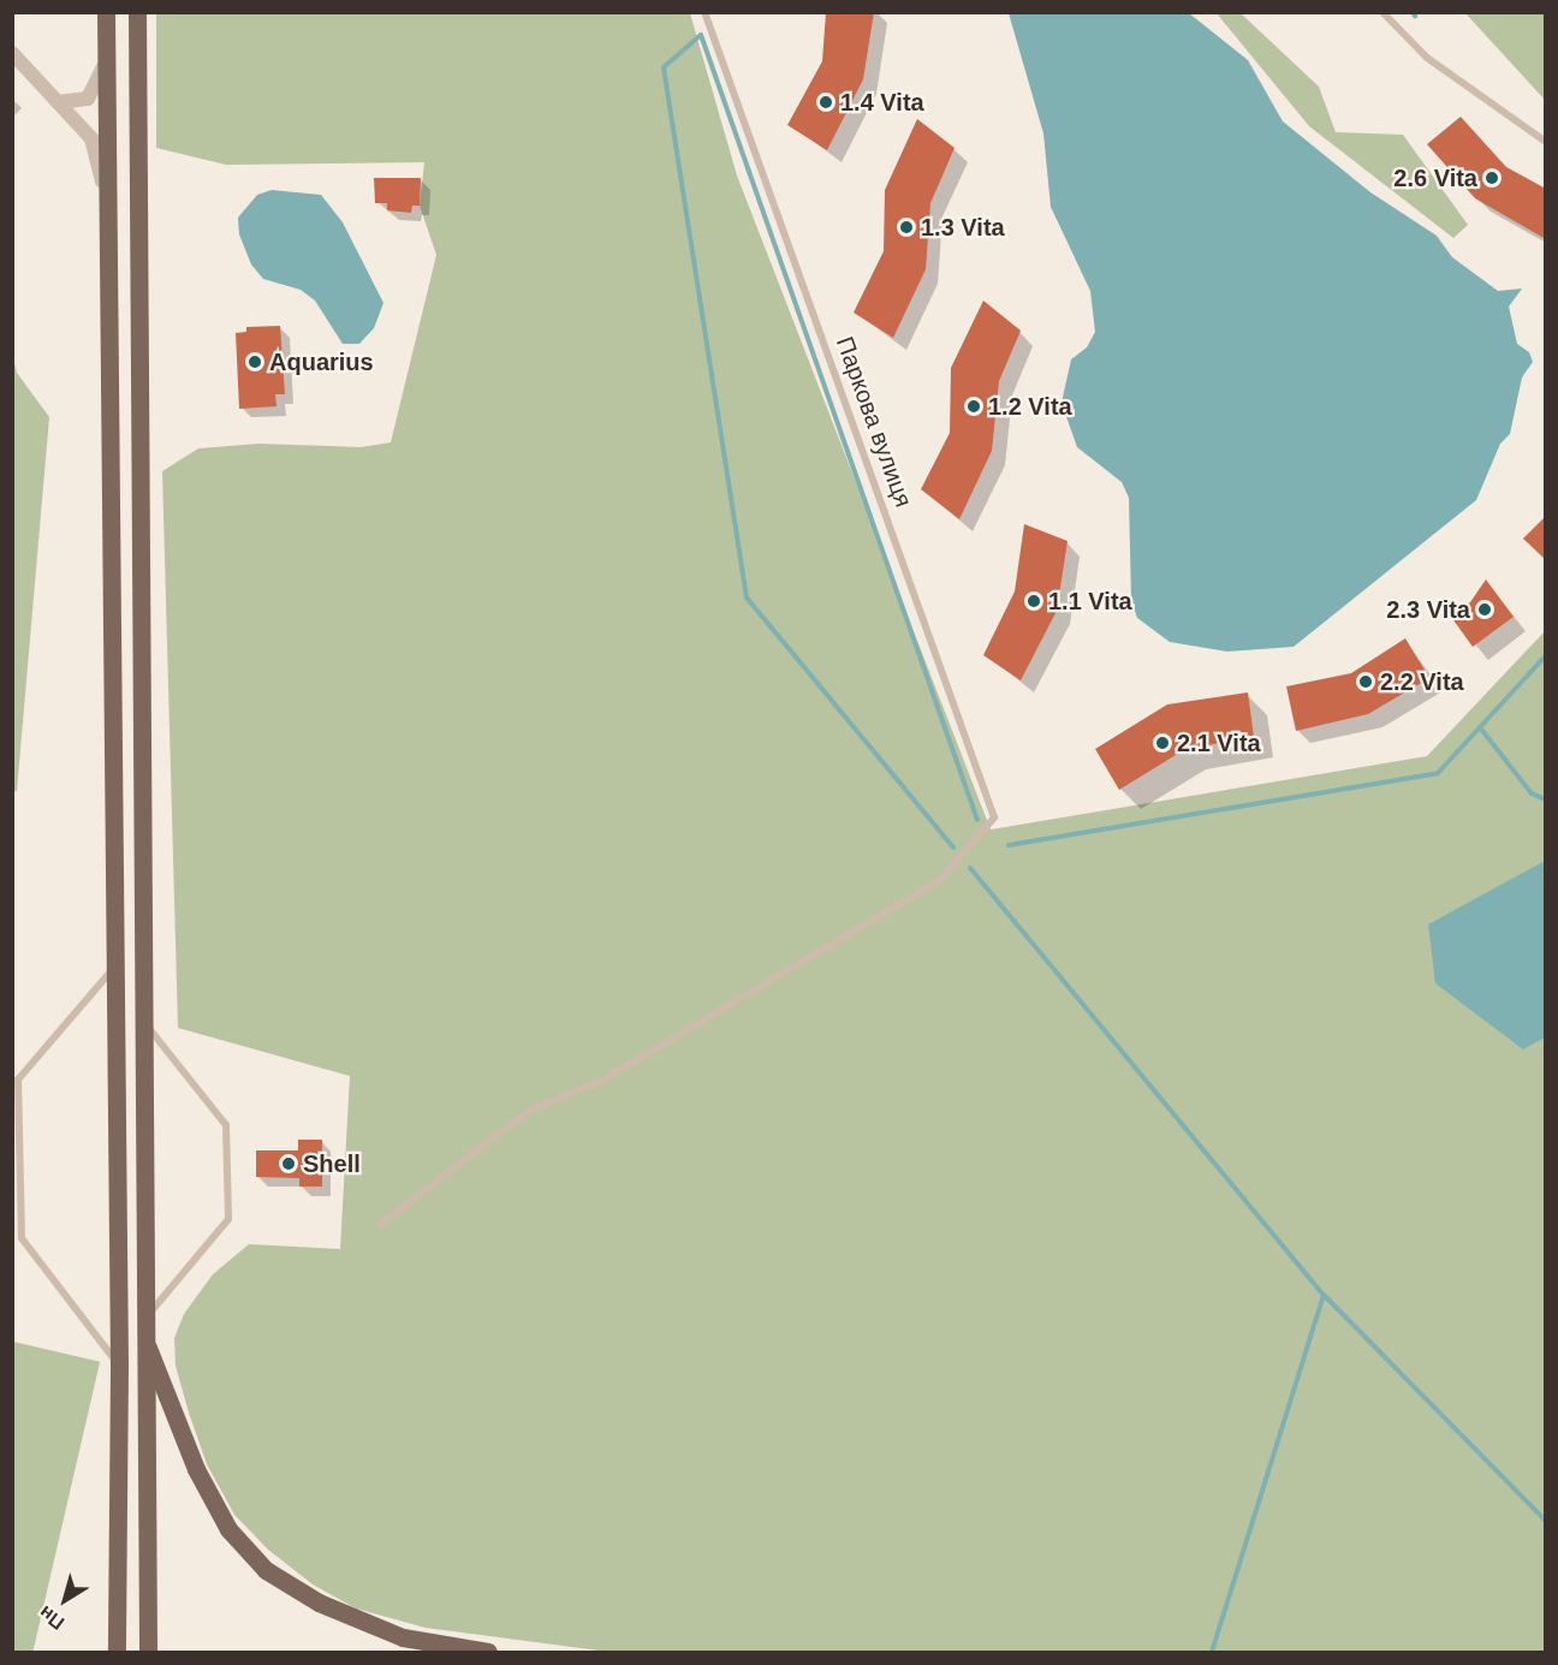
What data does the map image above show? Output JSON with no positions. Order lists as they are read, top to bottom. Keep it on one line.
{"streets":{"lane":["Паркова вулиця"]},"places":["1.4 Vita","2.6 Vita","1.3 Vita","Aquarius","1.2 Vita","1.1 Vita","2.3 Vita","2.2 Vita","2.1 Vita","Shell"],"north":"bottom left"}
